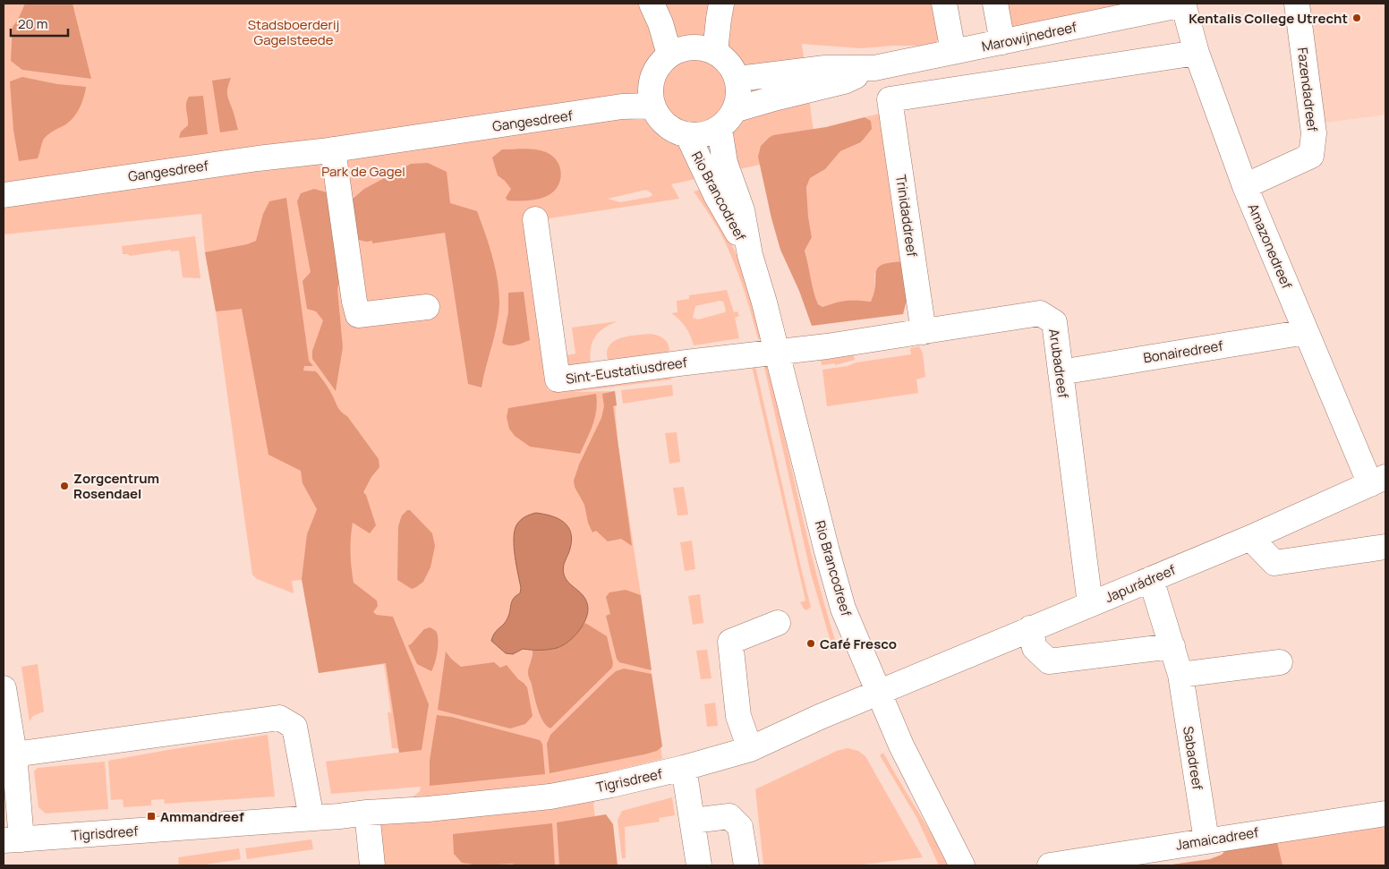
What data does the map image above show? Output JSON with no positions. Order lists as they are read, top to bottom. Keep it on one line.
{"streets":{"street":["Marowijnedreef","Fazendadreef","Gangesdreef","Rio Brancodreef","Trinidaddreef","Amazonedreef","Bonairedreef","Arubadreef","Sint-Eustatiusdreef","Japurádreef","Sabadreef","Tigrisdreef","Jamaicadreef"]},"crossings":[["Marowijnedreef","Gangesdreef"],["Marowijnedreef","Rio Brancodreef"],["Marowijnedreef","Amazonedreef"],["Fazendadreef","Amazonedreef"],["Gangesdreef","Rio Brancodreef"],["Rio Brancodreef","Arubadreef"],["Rio Brancodreef","Sint-Eustatiusdreef"],["Rio Brancodreef","Japurádreef"],["Rio Brancodreef","Tigrisdreef"],["Trinidaddreef","Amazonedreef"],["Trinidaddreef","Arubadreef"],["Amazonedreef","Bonairedreef"],["Amazonedreef","Japurádreef"],["Bonairedreef","Arubadreef"],["Arubadreef","Sint-Eustatiusdreef"],["Arubadreef","Japurádreef"],["Japurádreef","Sabadreef"],["Japurádreef","Tigrisdreef"],["Sabadreef","Jamaicadreef"]],"parks":["Stadsboerderij Gagelsteede","Park de Gagel"],"places":{"other":["Kentalis College Utrecht","Zorgcentrum Rosendael","Café Fresco"],"transit":["Ammandreef"]},"scale_bar":"20 m"}
